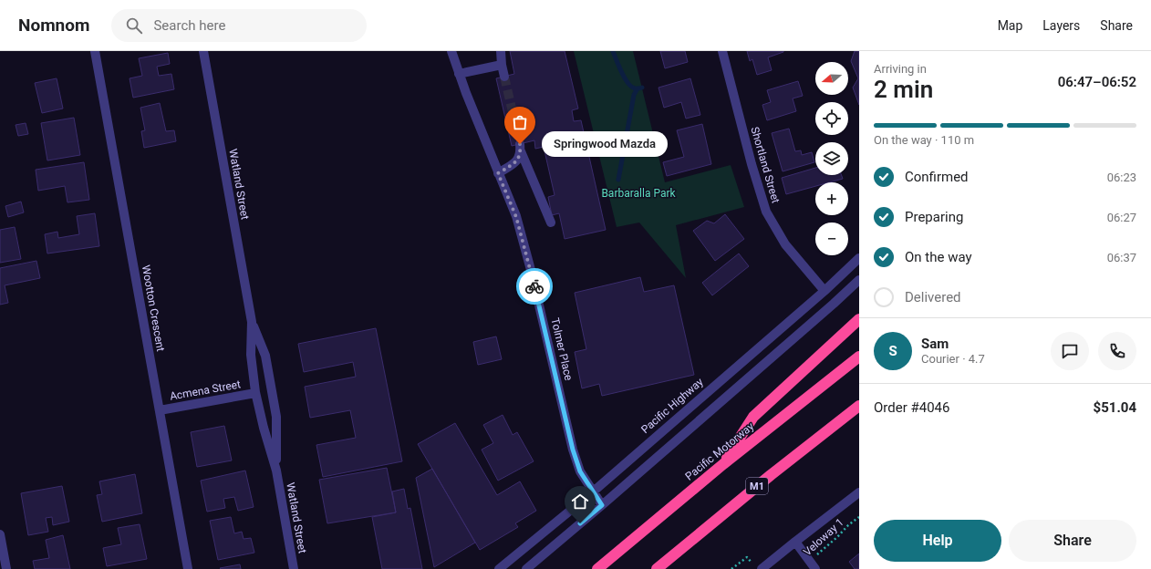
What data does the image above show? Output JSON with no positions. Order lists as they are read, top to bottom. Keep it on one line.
{"streets":{"highway":["Pacific Motorway","M1"],"street":["Shortland Street","Watland Street","Wootton Crescent","Tolmer Place","Acmena Street","Pacific Highway"],"path":["Veloway 1"]},"crossings":[["Shortland Street","Pacific Highway"],["Watland Street","Acmena Street"],["Wootton Crescent","Acmena Street"],["Tolmer Place","Pacific Highway"]],"parks":["Barbaralla Park"],"places":["Springwood Mazda"],"north":"left","page":{"header":"Nomnom","search":"Search here","nav":["Map","Layers","Share"],"heading":["2 min","Arriving in","06:47–06:52"],"panel":["Sam","Courier · 4.7","Order #4046","$51.04"],"map_buttons":["+","−"],"bar":"On the way · 110 m","bubble":"Springwood Mazda","list":[["Confirmed","06:23"],["Preparing","06:27"],["On the way","06:37"],"Delivered"],"round":"S","buttons":["Help","Share"]}}
